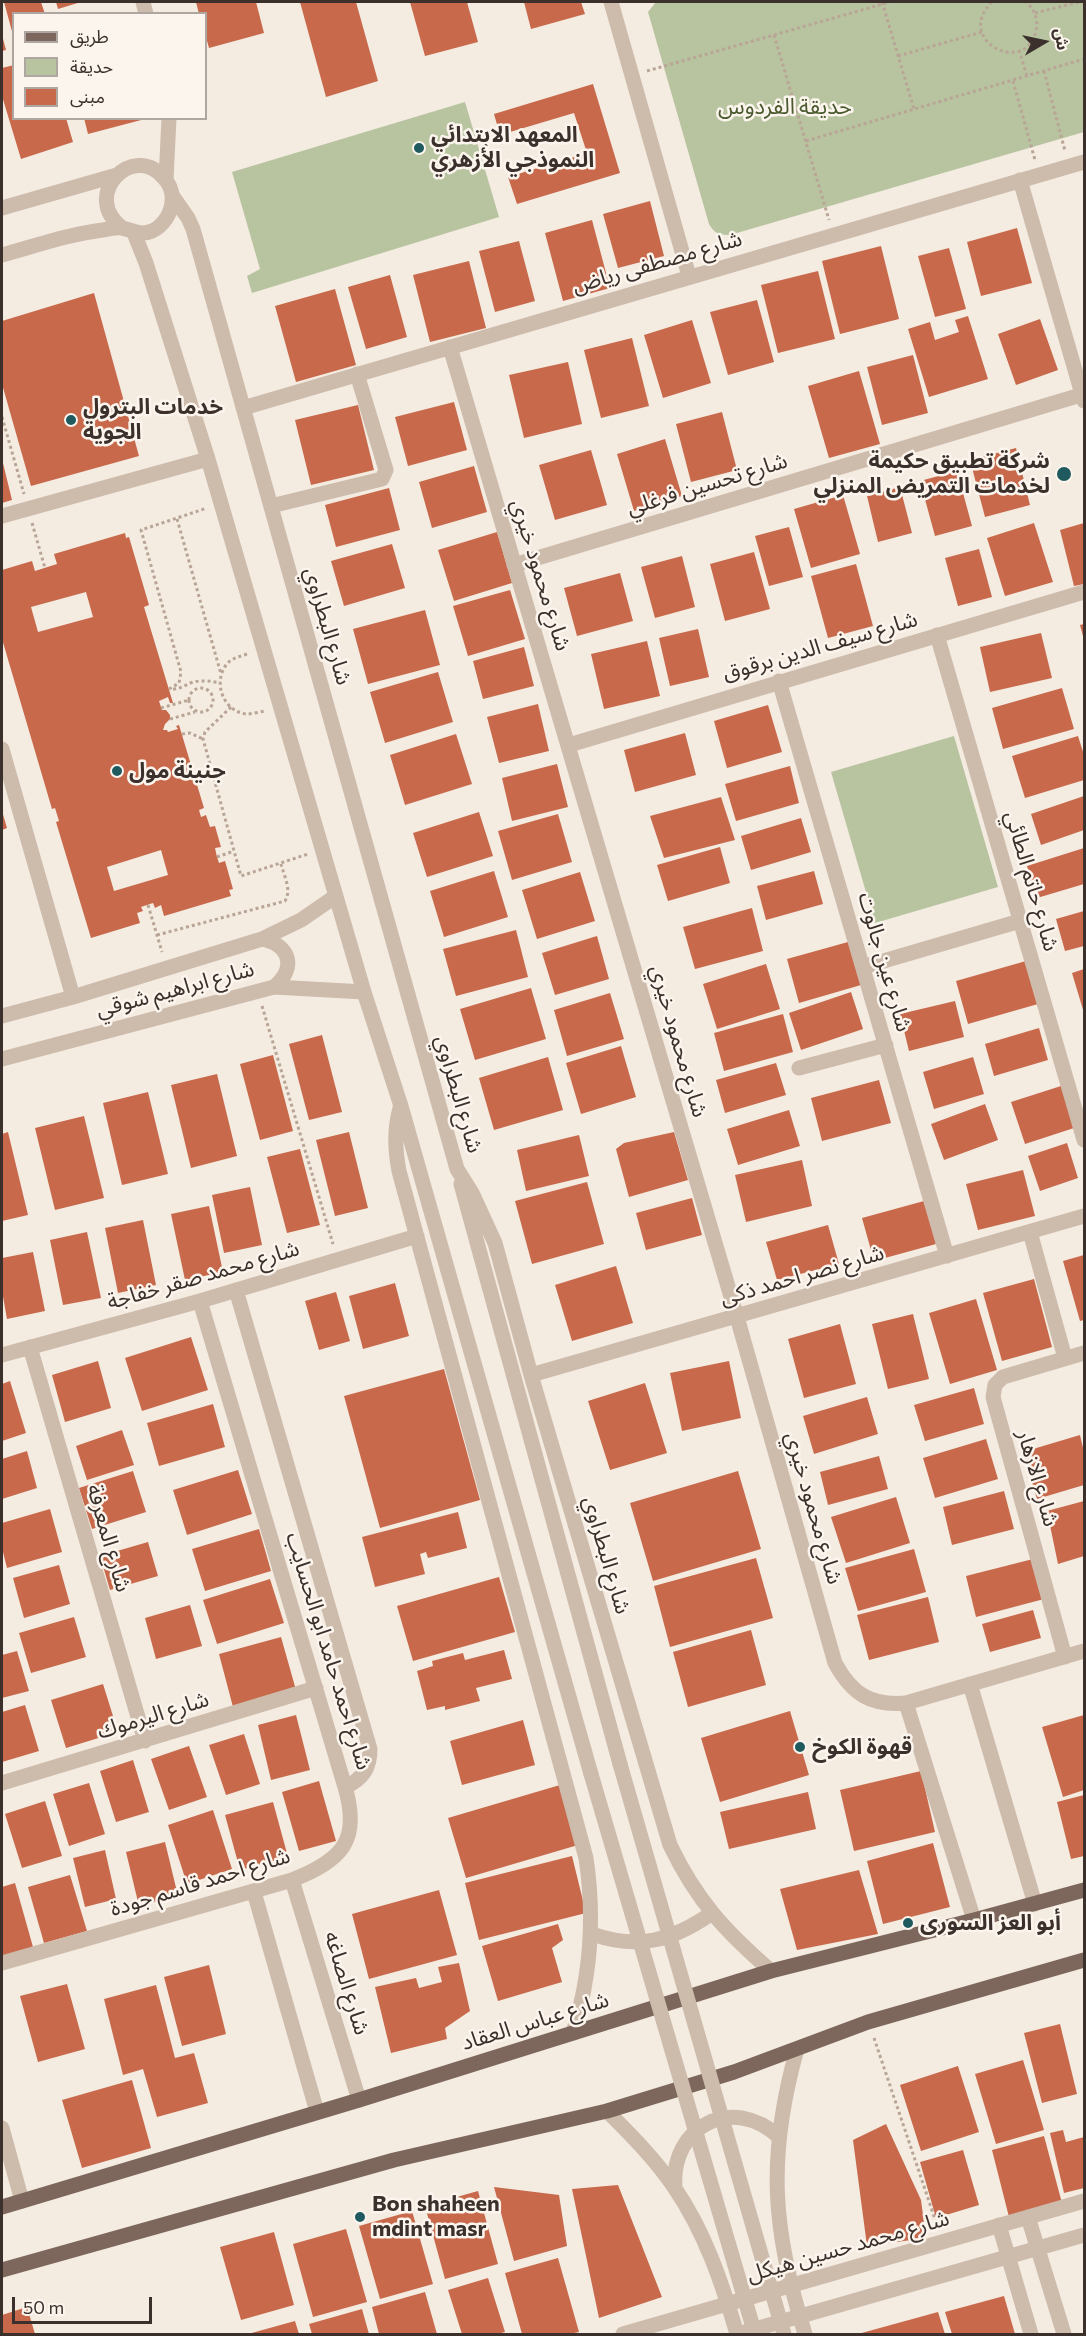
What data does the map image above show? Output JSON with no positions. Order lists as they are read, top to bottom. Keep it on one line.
{"streets":{"main road":["شارع عباس العقاد"],"street":["شارع مصطفى رياض","شارع تحسين فرغلي","شارع محمود خيري","شارع البطراوي","شارع سيف الدين برقوق","شارع حاتم الطائي","شارع عين جالوت","شارع ابراهيم شوقي","شارع محمد صقر خفاجة","شارع نصر احمد ذكى","شارع الازهار","شارع المعرفة","شارع احمد حامد ابو الحسايب","شارع اليرموك","شارع احمد قاسم جودة","شارع الصاغه","شارع محمد حسين هيكل"]},"crossings":[["شارع مصطفى رياض","شارع محمود خيري"],["شارع مصطفى رياض","شارع البطراوي"],["شارع تحسين فرغلي","شارع محمود خيري"],["شارع محمود خيري","شارع سيف الدين برقوق"],["شارع محمود خيري","شارع نصر احمد ذكى"],["شارع محمود خيري","شارع الازهار"],["شارع البطراوي","شارع نصر احمد ذكى"],["شارع البطراوي","شارع عباس العقاد"],["شارع سيف الدين برقوق","شارع حاتم الطائي"],["شارع سيف الدين برقوق","شارع عين جالوت"],["شارع عين جالوت","شارع نصر احمد ذكى"],["شارع محمد صقر خفاجة","شارع المعرفة"],["شارع محمد صقر خفاجة","شارع احمد حامد ابو الحسايب"],["شارع المعرفة","شارع اليرموك"],["شارع احمد حامد ابو الحسايب","شارع اليرموك"],["شارع احمد حامد ابو الحسايب","شارع احمد قاسم جودة"],["شارع احمد قاسم جودة","شارع الصاغه"],["شارع الصاغه","شارع عباس العقاد"]],"parks":["حديقة الفردوس"],"places":["المعهد الابتدائي النموذجي الأزهري","خدمات البترول الجوية","شركة تطبيق حكيمة لخدمات التمريض المنزلي","جنينة مول","قهوة الكوخ","أبو العز السورى","Bon shaheen mdint masr"],"legend":["طريق","حديقة","مبنى"],"scale_bar":"50 m","north":"right"}
